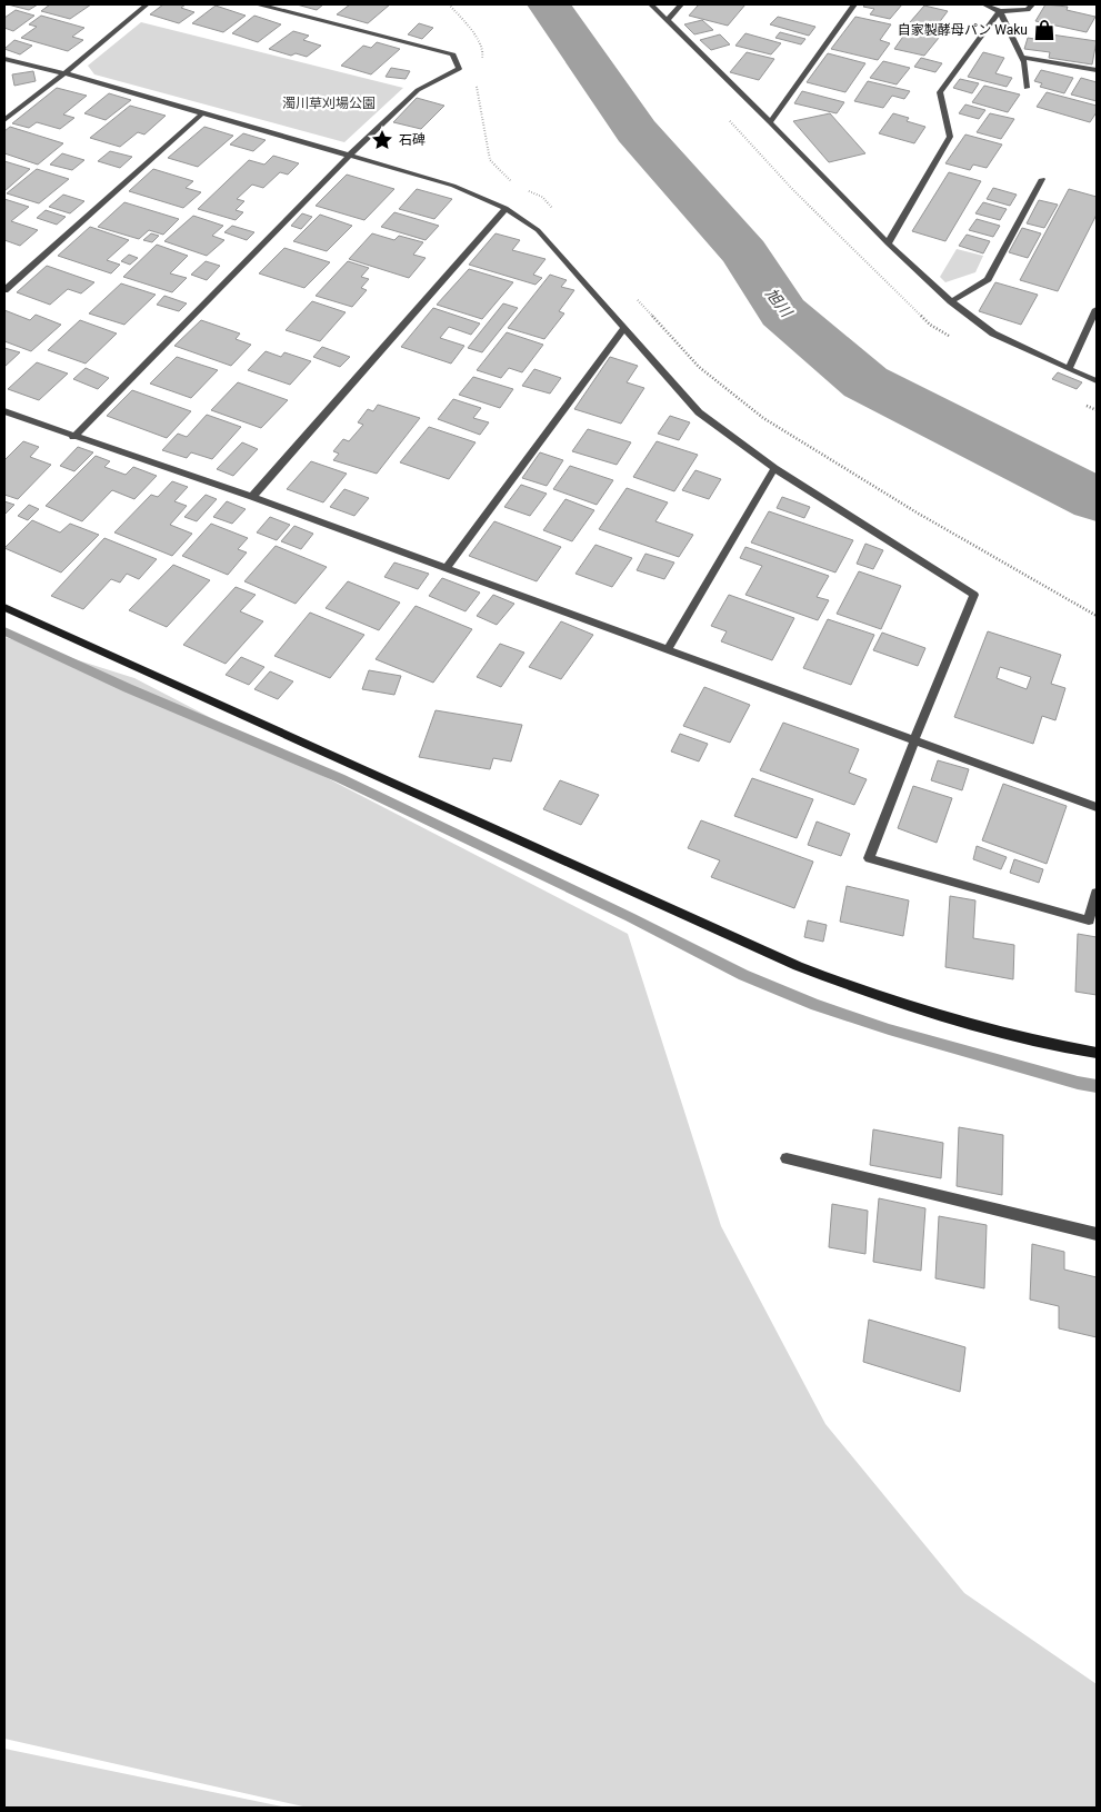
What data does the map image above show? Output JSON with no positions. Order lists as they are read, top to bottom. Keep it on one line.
{"water":["旭川"],"parks":["濁川草刈場公園"],"places":{"shop":["自家製酵母パン Waku"],"place":["石碑"]}}
